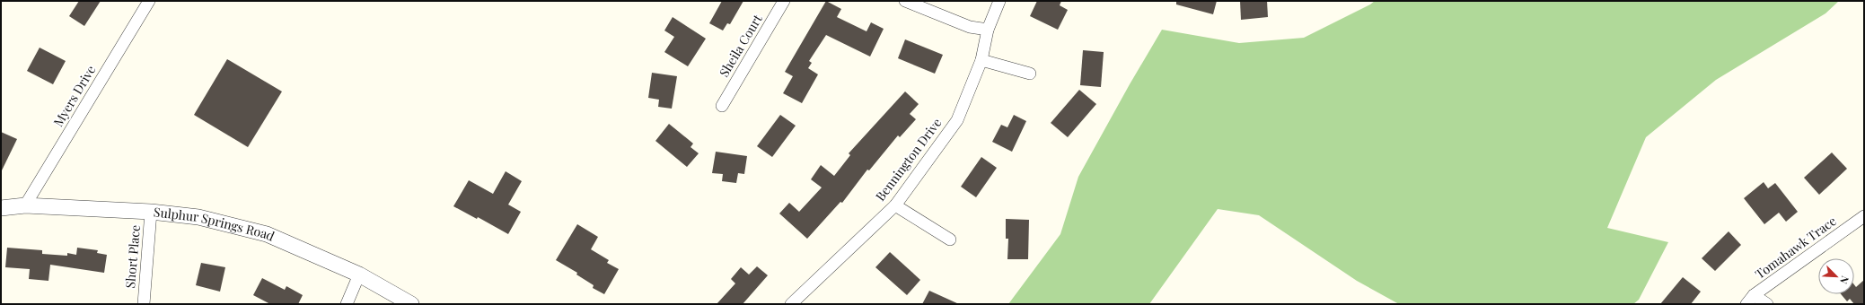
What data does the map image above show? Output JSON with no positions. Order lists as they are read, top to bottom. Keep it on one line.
{"streets":{"street":["Sheila Court","Myers Drive","Bennington Drive","Sulphur Springs Road","Tomahawk Trace","Short Place"]},"crossings":[["Myers Drive","Sulphur Springs Road"],["Sulphur Springs Road","Short Place"]],"north":"bottom right"}
